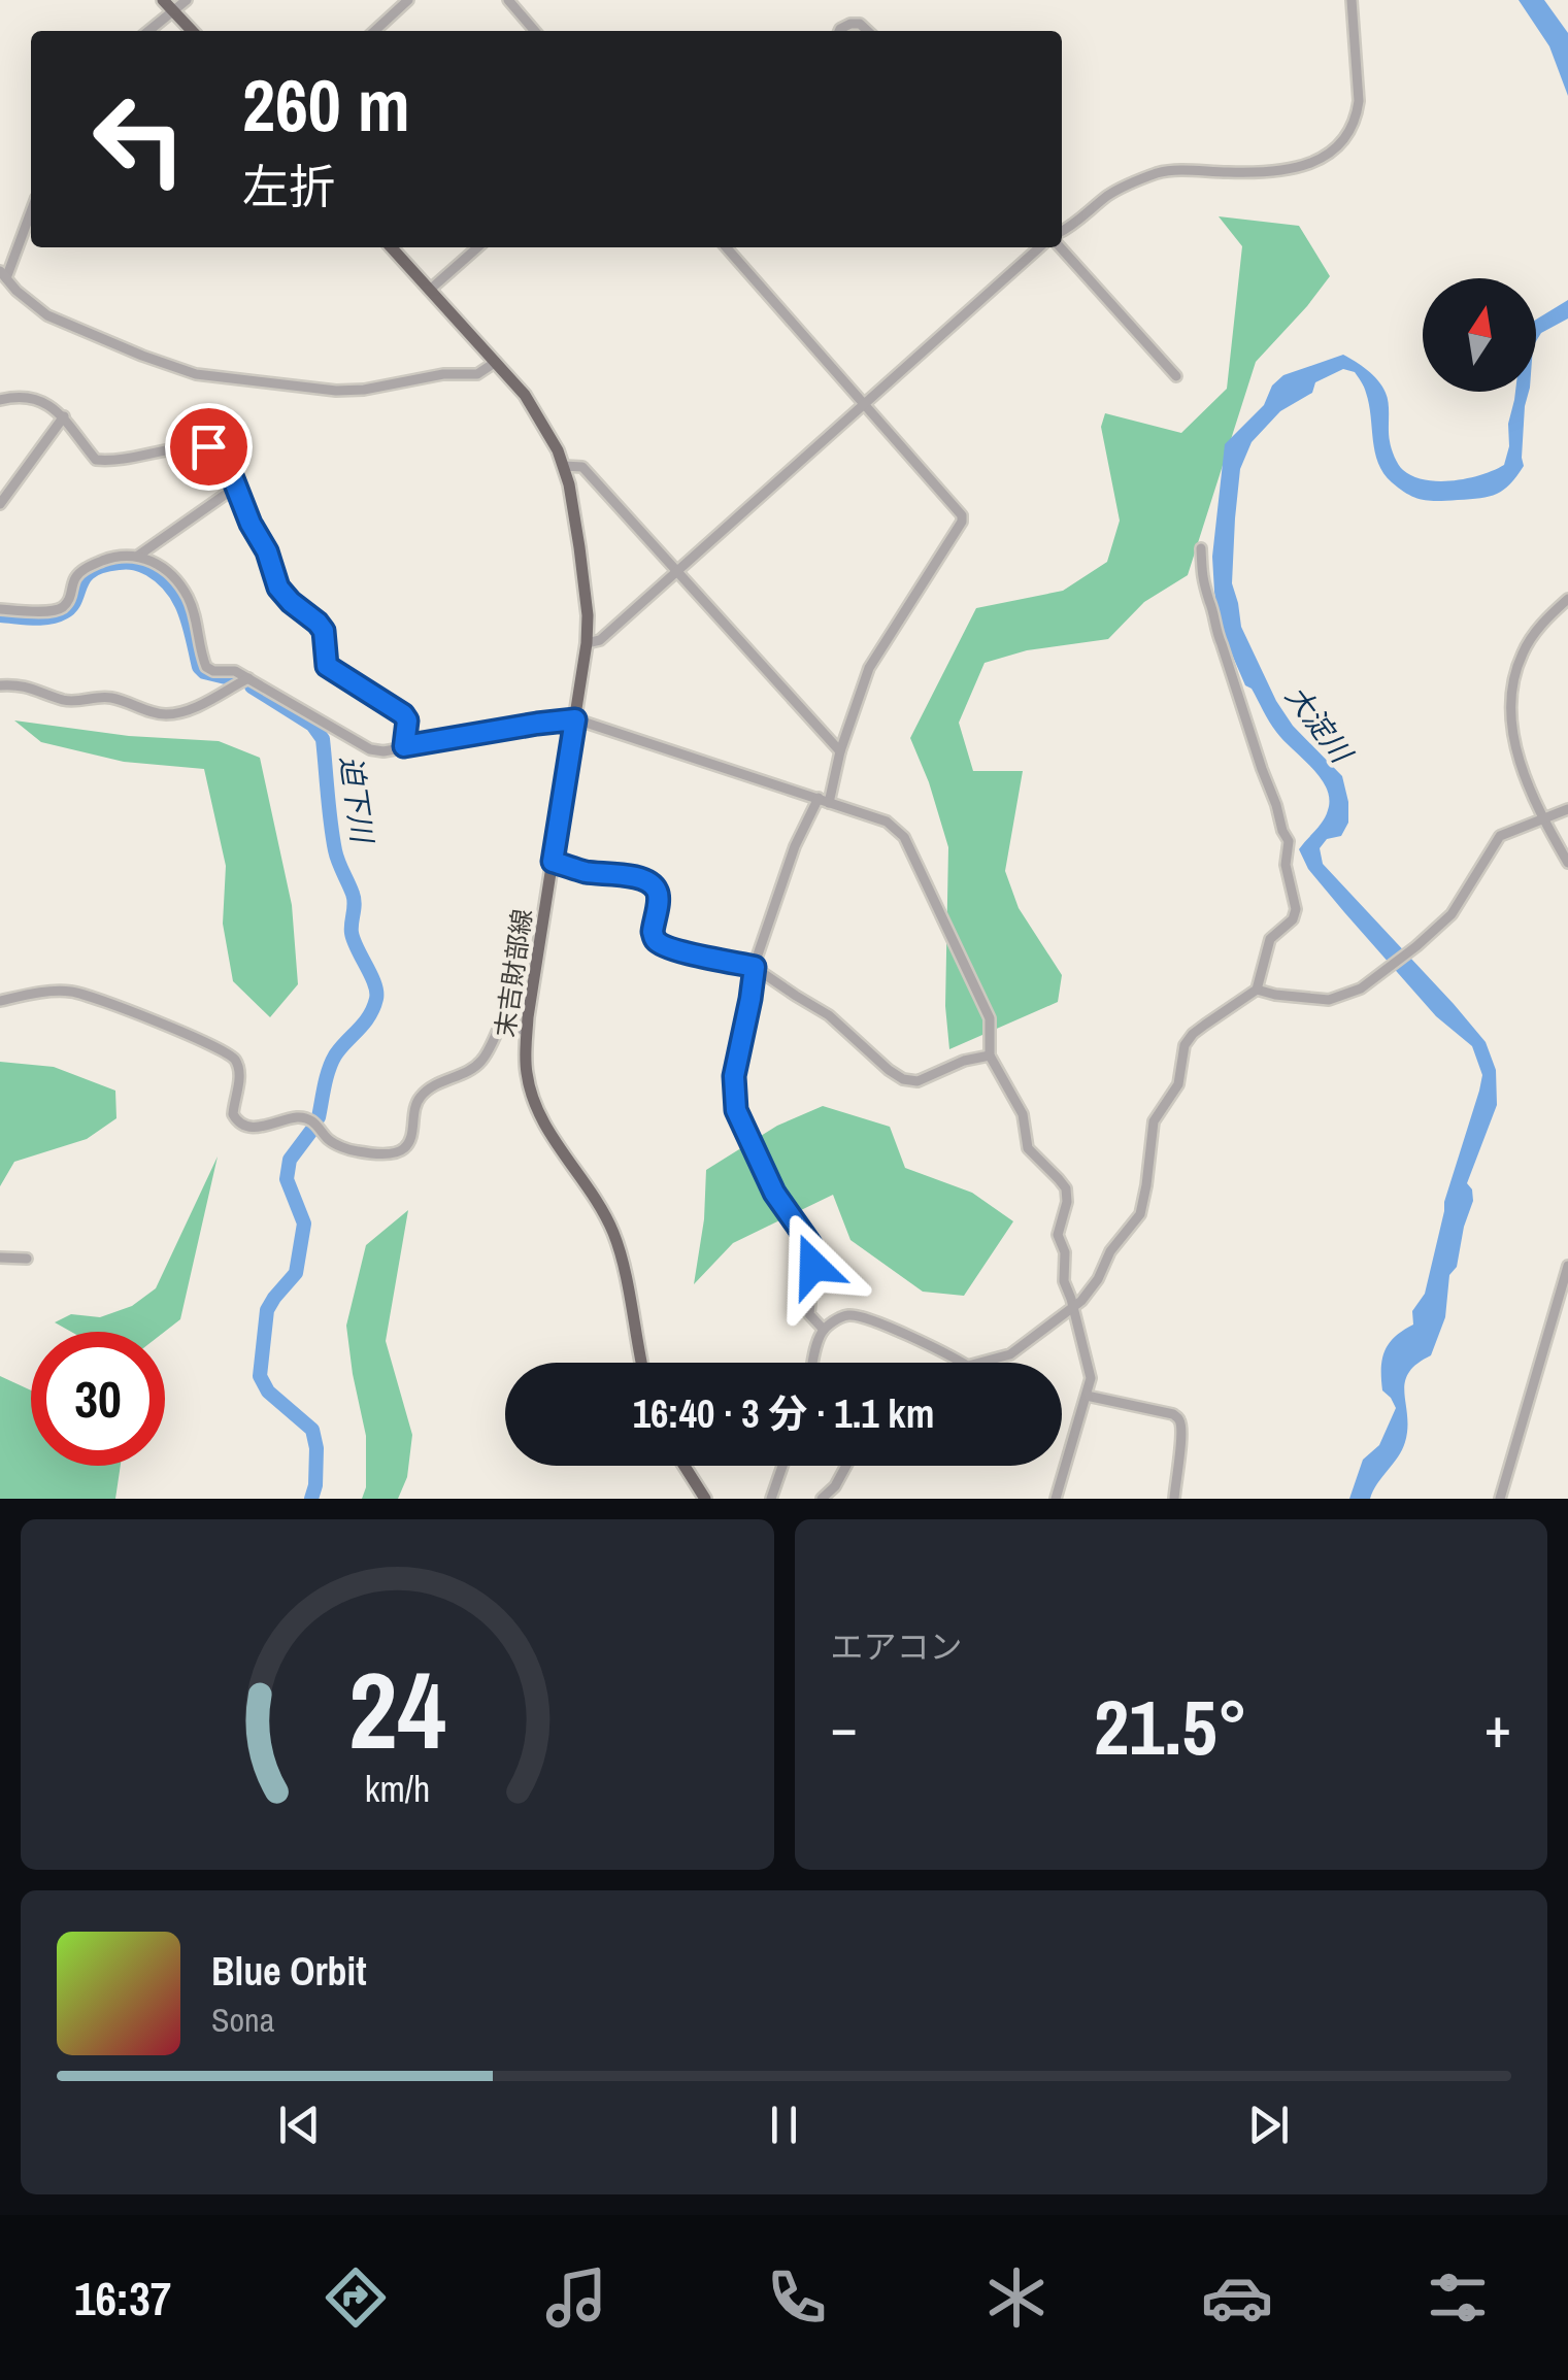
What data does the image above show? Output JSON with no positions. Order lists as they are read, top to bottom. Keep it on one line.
{"streets":{"main road":["末吉財部線"]},"water":["大淀川","迫下川"],"north":"top","page":{"turn":["260 m","左折"],"limit":"30","trip":"16:40 · 3 分 · 1.1 km","tile":"エアコン","heat":["−","21.5°","+"],"song":["Blue Orbit","Sona"],"tabs":"16:37","gauge":["24","km/h"]}}
